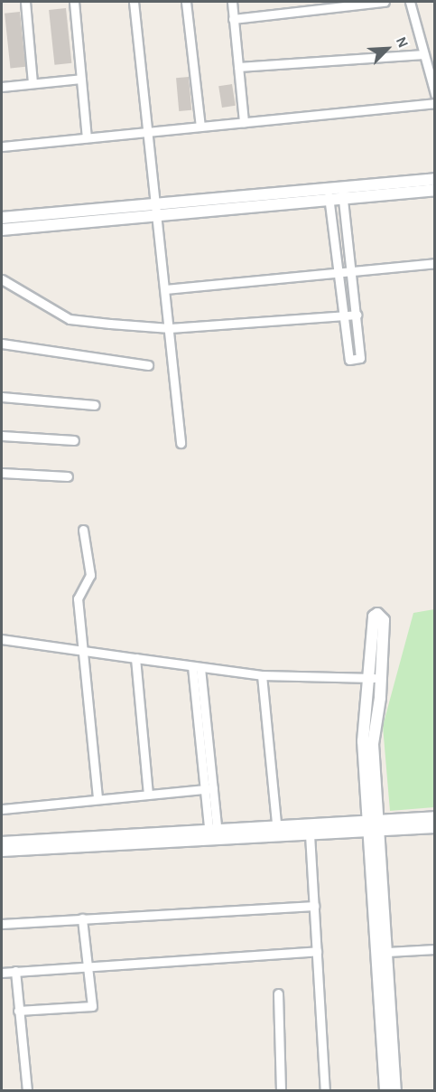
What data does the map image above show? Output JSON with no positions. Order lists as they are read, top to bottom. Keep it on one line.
{"north":"top right"}
